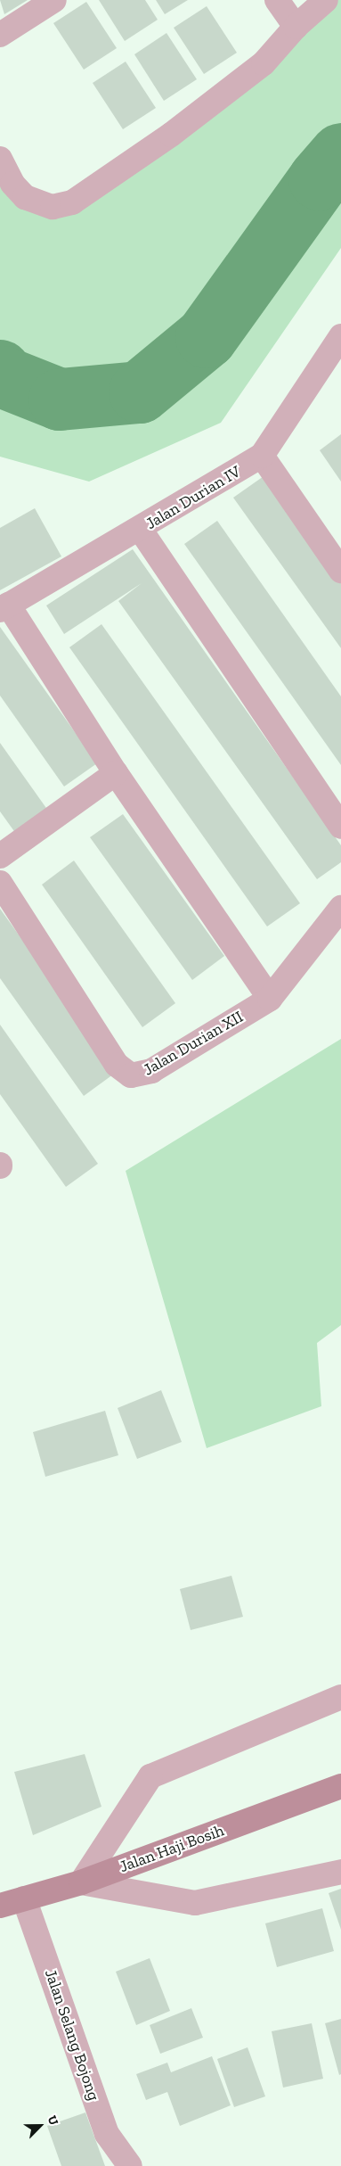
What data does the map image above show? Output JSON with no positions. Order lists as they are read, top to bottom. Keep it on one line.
{"streets":{"main road":["Jalan Haji Bosih"],"street":["Jalan Durian IV","Jalan Durian XII","Jalan Selang Bojong"]},"crossings":[["Jalan Haji Bosih","Jalan Selang Bojong"]],"north":"top right"}
